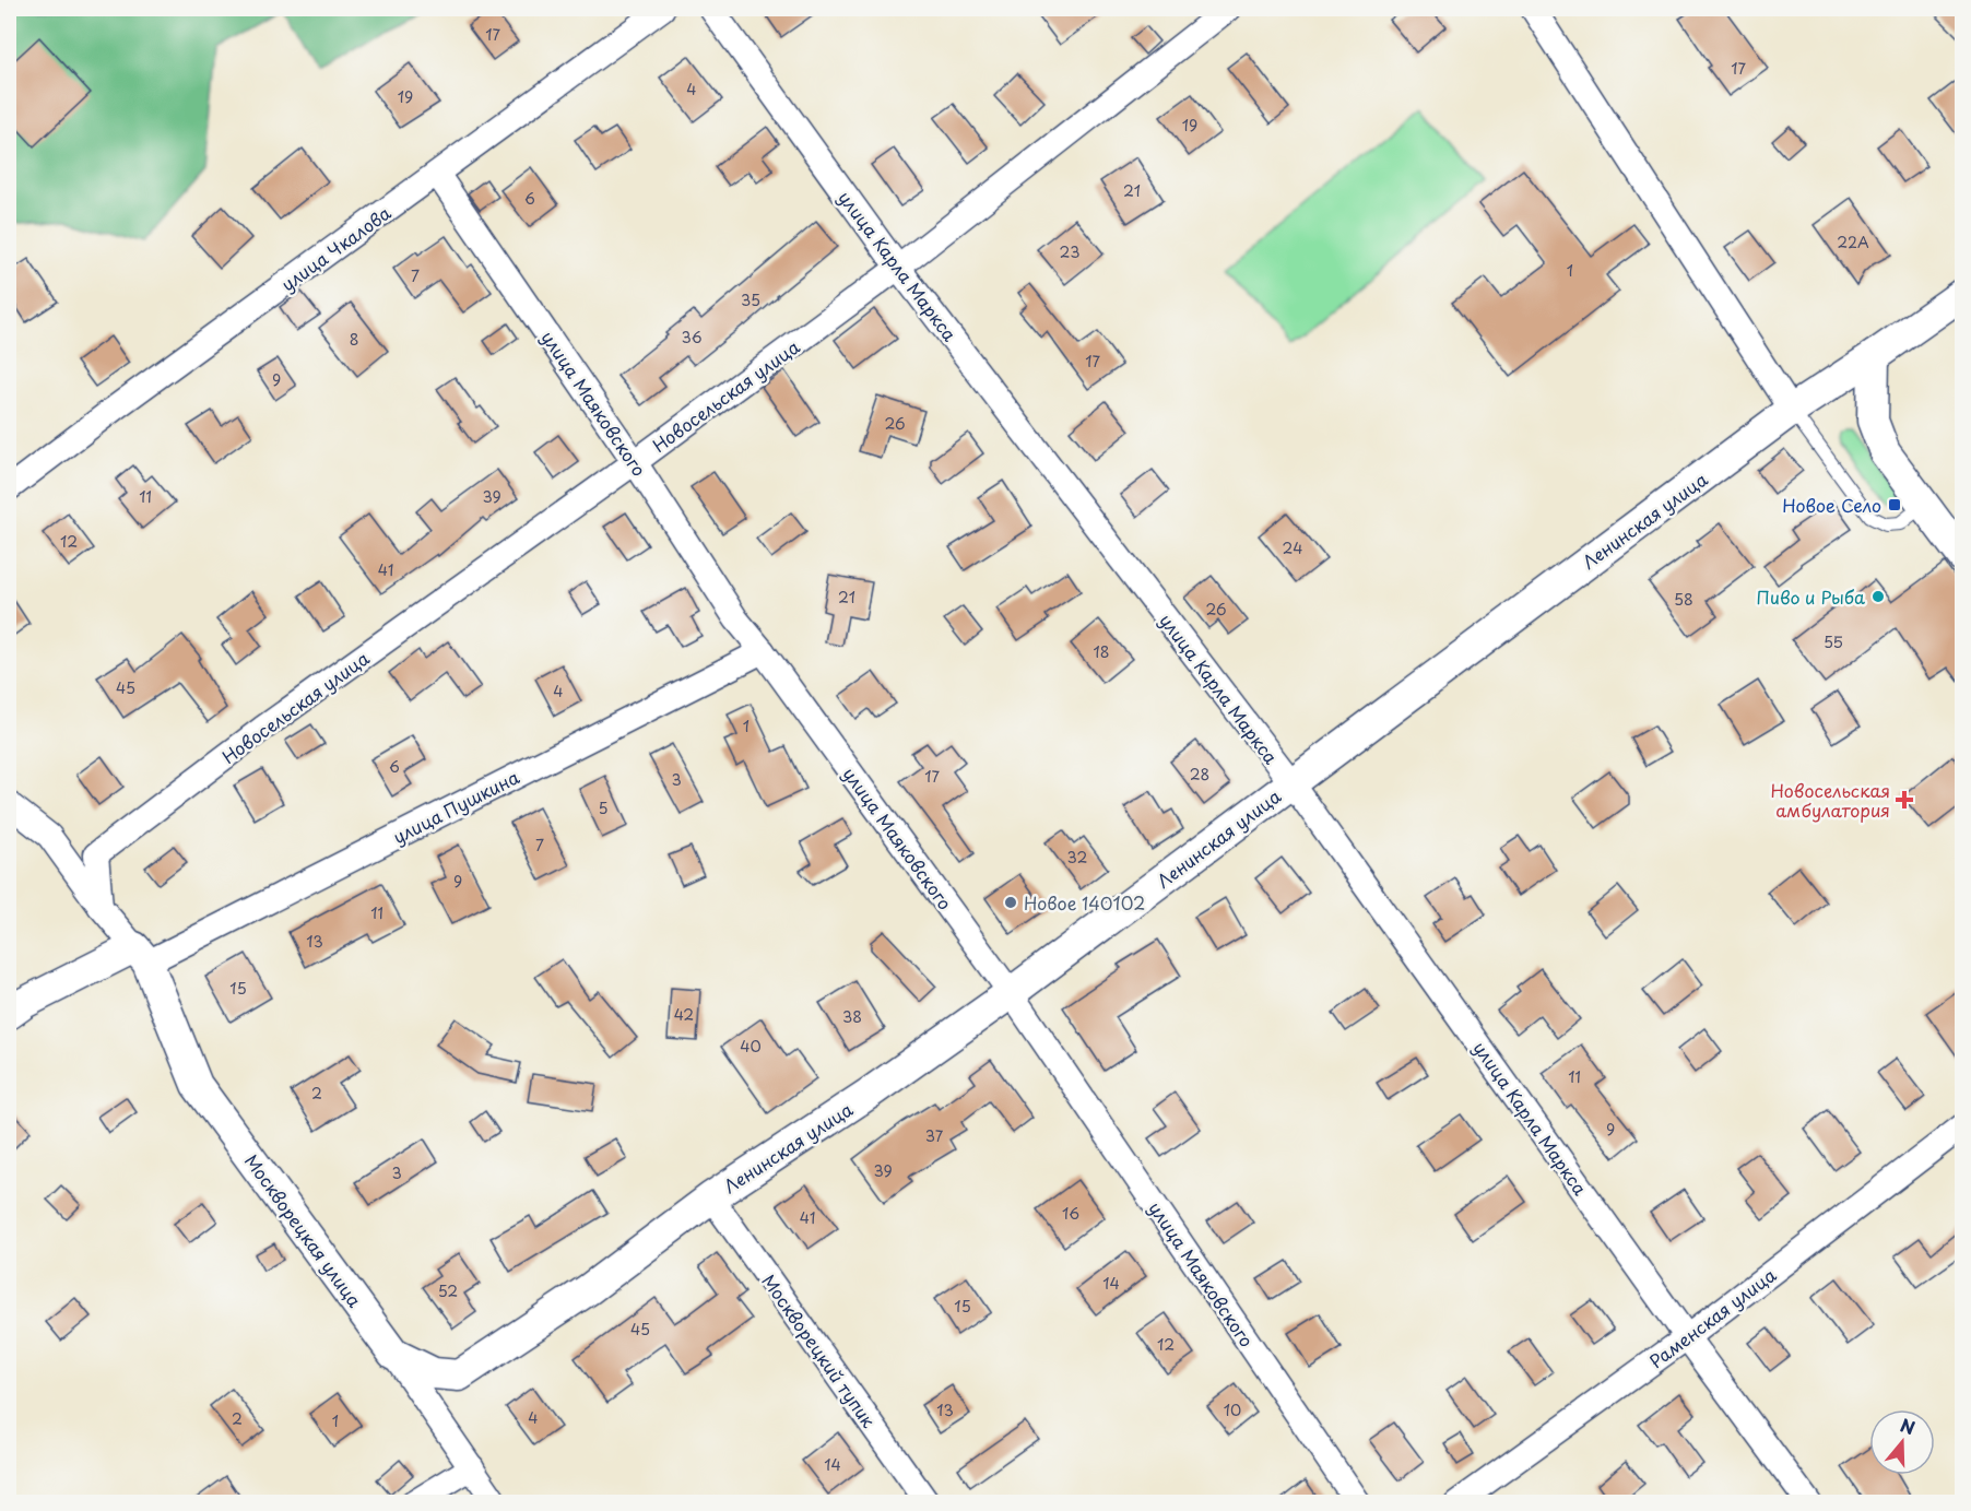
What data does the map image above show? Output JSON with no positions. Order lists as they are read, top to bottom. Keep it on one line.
{"streets":{"street":["улица Чкалова","улица Карла Маркса","Новосельская улица","улица Маяковского","Ленинская улица","улица Пушкина","Москворецкая улица","Раменская улица","Москворецкий тупик"]},"crossings":[["улица Чкалова","улица Маяковского"],["улица Карла Маркса","Новосельская улица"],["улица Карла Маркса","Ленинская улица"],["улица Карла Маркса","Раменская улица"],["Новосельская улица","улица Маяковского"],["улица Маяковского","Ленинская улица"],["улица Маяковского","улица Пушкина"],["Ленинская улица","Москворецкая улица"],["Ленинская улица","Москворецкий тупик"],["улица Пушкина","Москворецкая улица"]],"places":{"transit":["Новое Село"],"other":["Пиво и Рыба","Новое 140102"],"health":["Новосельская амбулатория"]},"house_numbers":["17","17","4","19","19","21","6","22А","23","1","7","35","36","8","17","9","26","11","39","12","24","41","21","58","26","55","18","45","4","1","6","28","17","3","5","7","32","9","11","13","15","42","38","40","11","2","9","37","39","3","16","41","14","52","15","45","12","13","10","4","2","1","14"],"north":"top"}
